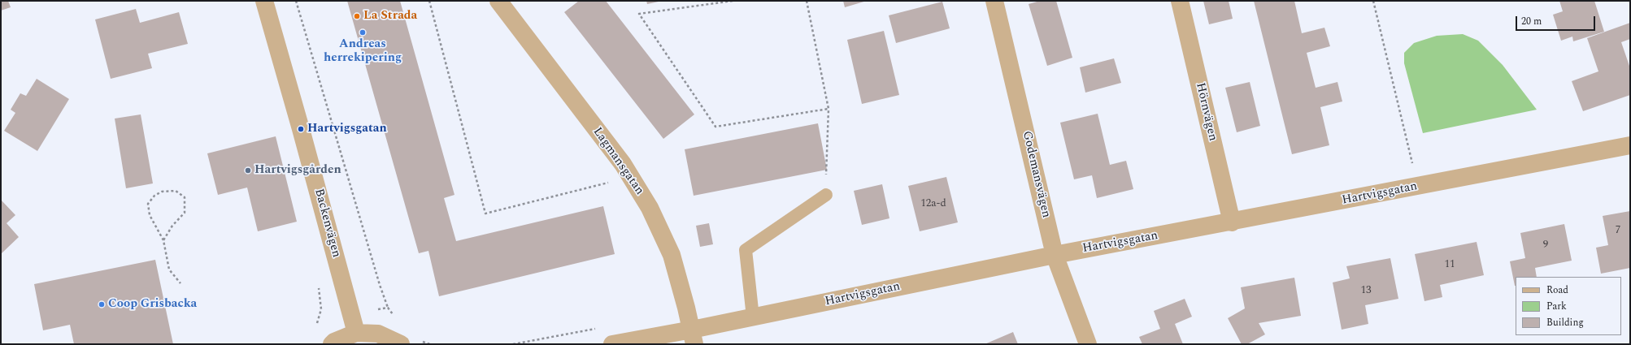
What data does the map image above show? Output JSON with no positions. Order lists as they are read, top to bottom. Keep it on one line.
{"streets":{"street":["Hörnvägen","Lagmansgatan","Godemansvägen","Hartvigsgatan","Backenvägen"]},"crossings":[["Hörnvägen","Hartvigsgatan"],["Lagmansgatan","Hartvigsgatan"],["Godemansvägen","Hartvigsgatan"]],"places":["La Strada","Andreas herrekipering","Hartvigsgatan","Hartvigsgården","Coop Grisbacka"],"house_numbers":["12a-d","7","9","11","13"],"legend":["Road","Park","Building"],"scale_bar":"20 m"}
